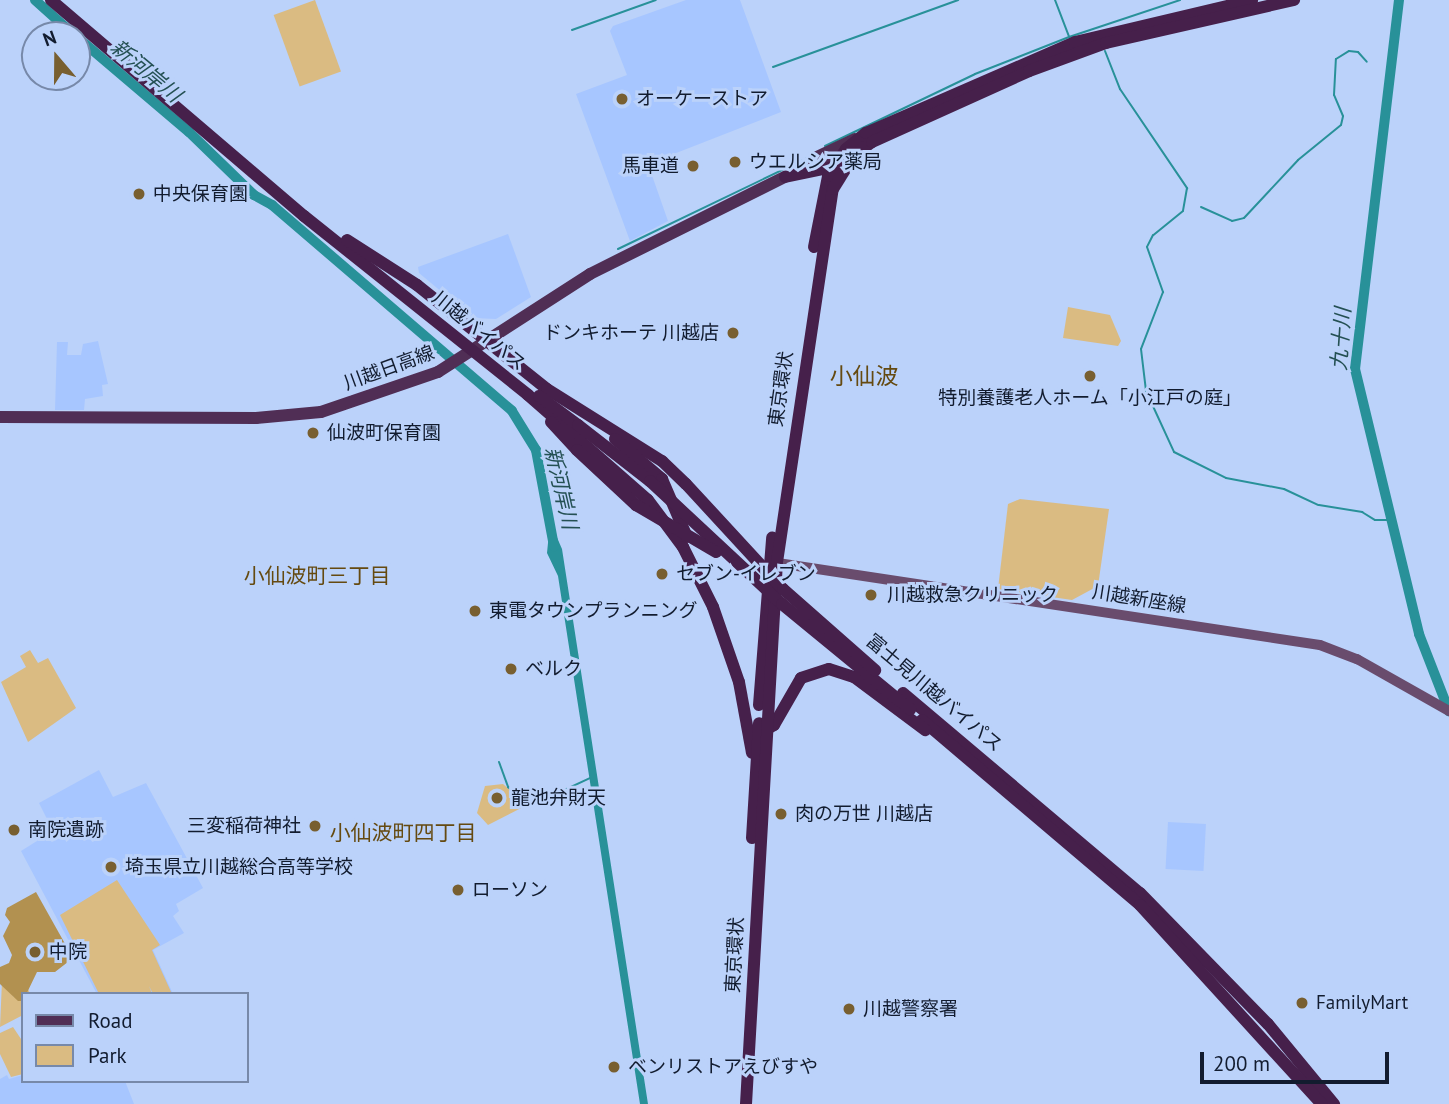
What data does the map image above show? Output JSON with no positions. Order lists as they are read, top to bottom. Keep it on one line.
{"streets":{"highway":["川越バイパス","東京環状","富士見川越バイパス"],"main road":["川越日高線","川越新座線"]},"crossings":[["川越バイパス","川越日高線"],["川越バイパス","東京環状"],["川越バイパス","富士見川越バイパス"],["川越日高線","東京環状"],["川越日高線","富士見川越バイパス"],["東京環状","川越新座線"]],"districts":["小仙波","小仙波町三丁目","小仙波町四丁目"],"water":["新河岸川","九十川"],"places":["オーケーストア","ウエルシア薬局","馬車道","中央保育園","ドンキホーテ 川越店","特別養護老人ホーム「小江戸の庭」","仙波町保育園","セブン-イレブン","川越救急クリニック","東電タウンプランニング","ベルク","龍池弁財天","肉の万世 川越店","三変稲荷神社","南院遺跡","埼玉県立川越総合高等学校","ローソン","中院","FamilyMart","川越警察署","ベンリストアえびすや"],"legend":["Road","Park"],"scale_bar":"200 m","north":"top"}
